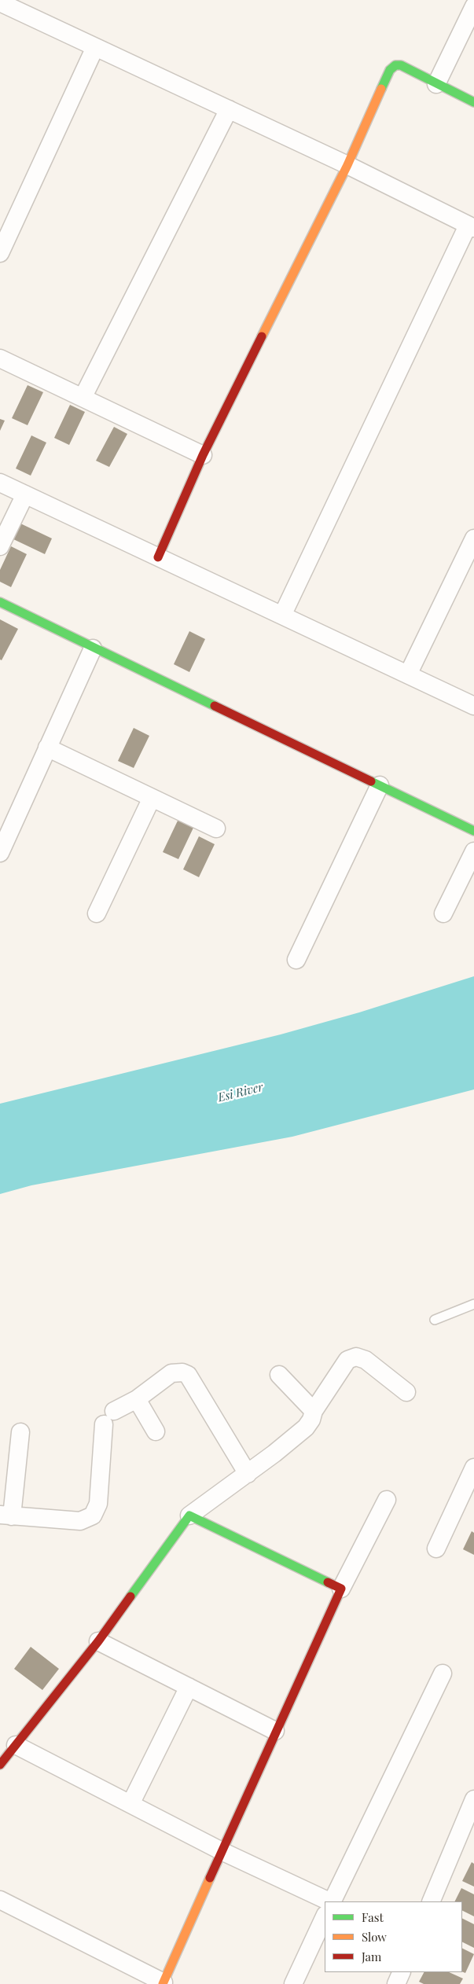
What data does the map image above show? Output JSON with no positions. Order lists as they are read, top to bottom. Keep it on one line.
{"water":["Esi River"],"legend":["Fast","Slow","Jam"]}
